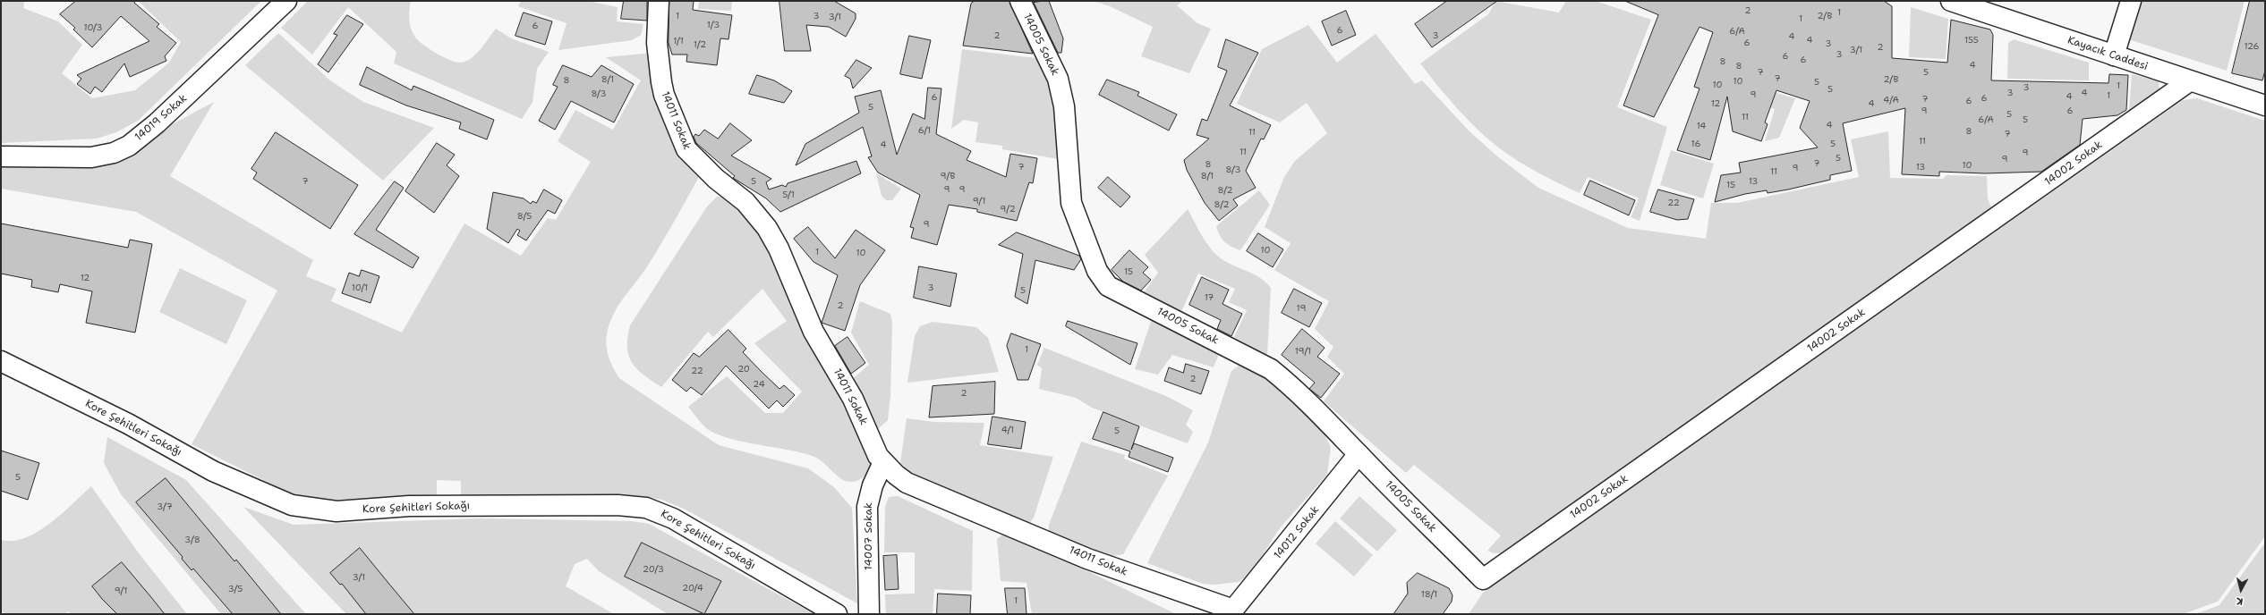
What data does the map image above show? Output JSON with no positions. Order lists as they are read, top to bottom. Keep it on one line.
{"streets":{"street":["14005 Sokak","Kayacık Caddesi","14019 Sokak","14011 Sokak","14002 Sokak","Kore Şehitleri Sokağı","14012 Sokak","14007 Sokak"]},"crossings":[["14005 Sokak","14002 Sokak"],["14005 Sokak","14012 Sokak"],["Kayacık Caddesi","14002 Sokak"],["14011 Sokak","14012 Sokak"],["14011 Sokak","14007 Sokak"]],"house_numbers":["2","1","1","3","2/B","3/1","1","1/3","6","10/3","6","6/A","2","3","4","4","155","1/1","6","3","1/2","126","2","3/1","3","6","6","8","4","8","7","5","7","8/1","2/B","8","10","5","10","1","3","5","3","4","8/3","9","1","4","6","6","7","4/A","6","12","4","5","9","6","5","11","6/A","5","4","14","6/1","8","11","7","11","16","5","4","11","9","5","9","7","8","10","7","13","9","8/3","11","9/B","8/1","7","5","13","15","9","9","8/2","5/1","9/1","22","8/2","9/2","8/5","9","10","1","10","15","12","10/1","3","5","17","2","19","1","19/1","20","22","2","24","2","4/1","5","5","3/7","3/8","20/3","3/1","20/4","3/5","9/1","18/1","1"],"north":"bottom"}
